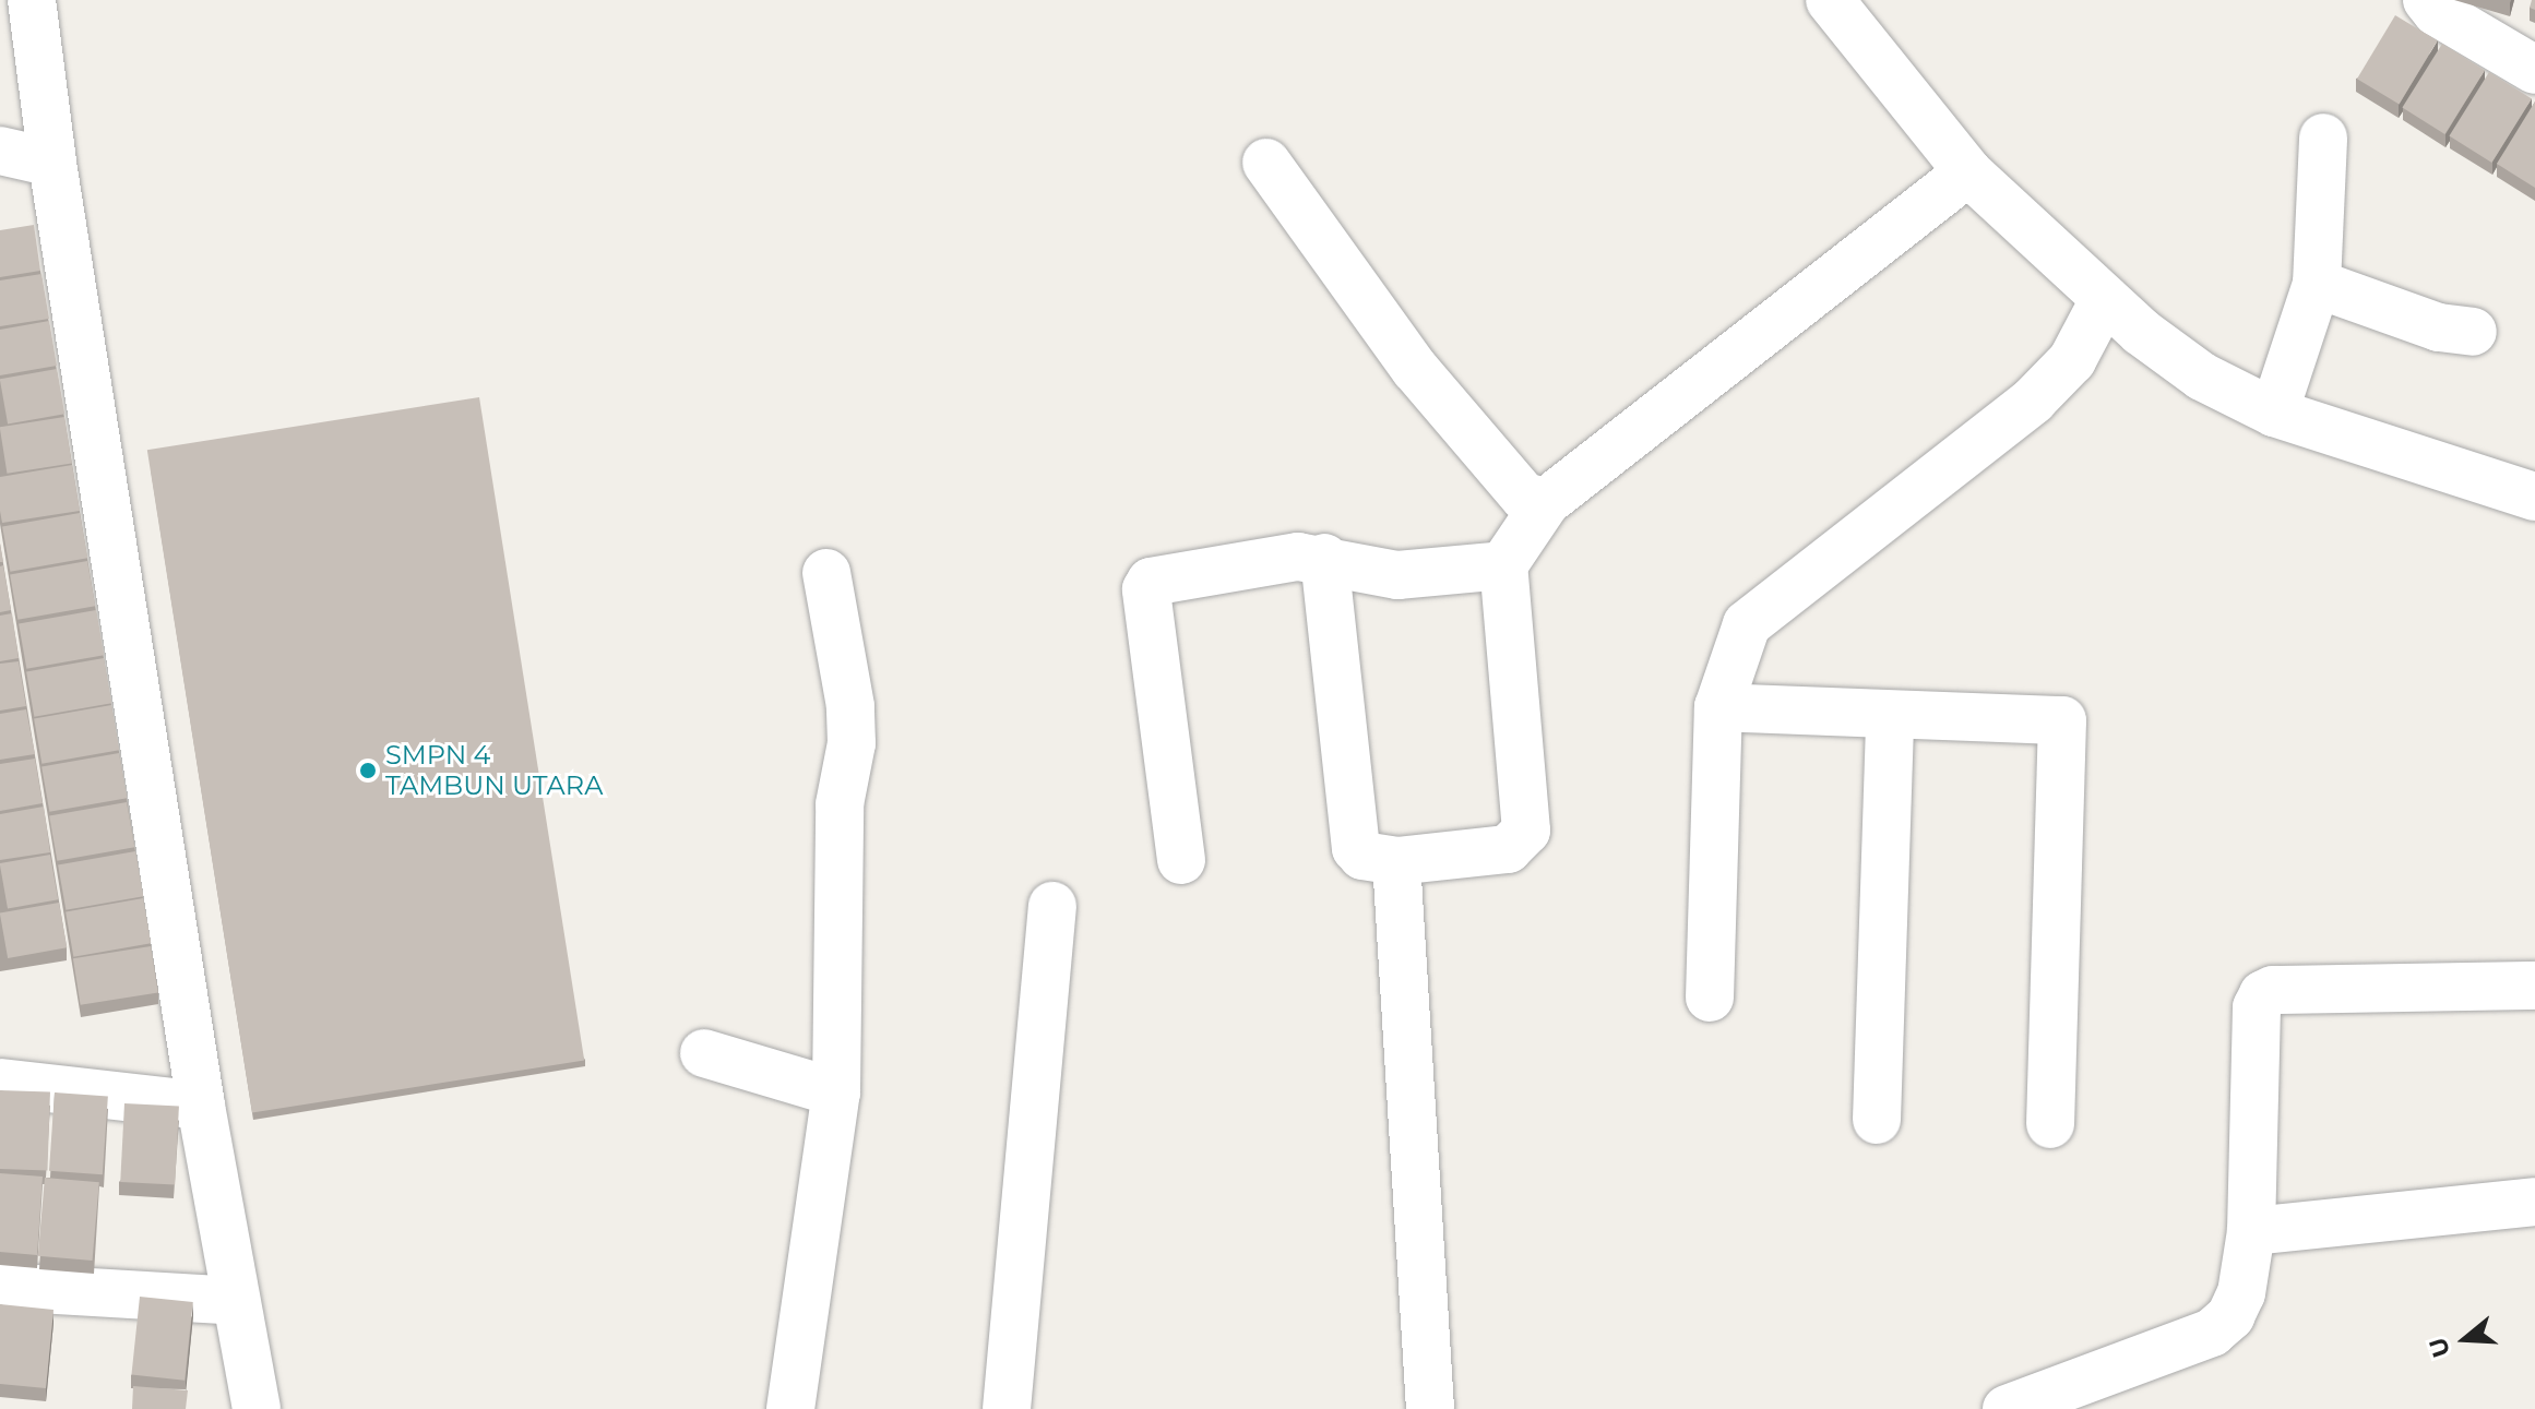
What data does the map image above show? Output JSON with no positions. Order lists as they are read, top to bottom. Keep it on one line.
{"places":["SMPN 4 TAMBUN UTARA"],"north":"left"}
